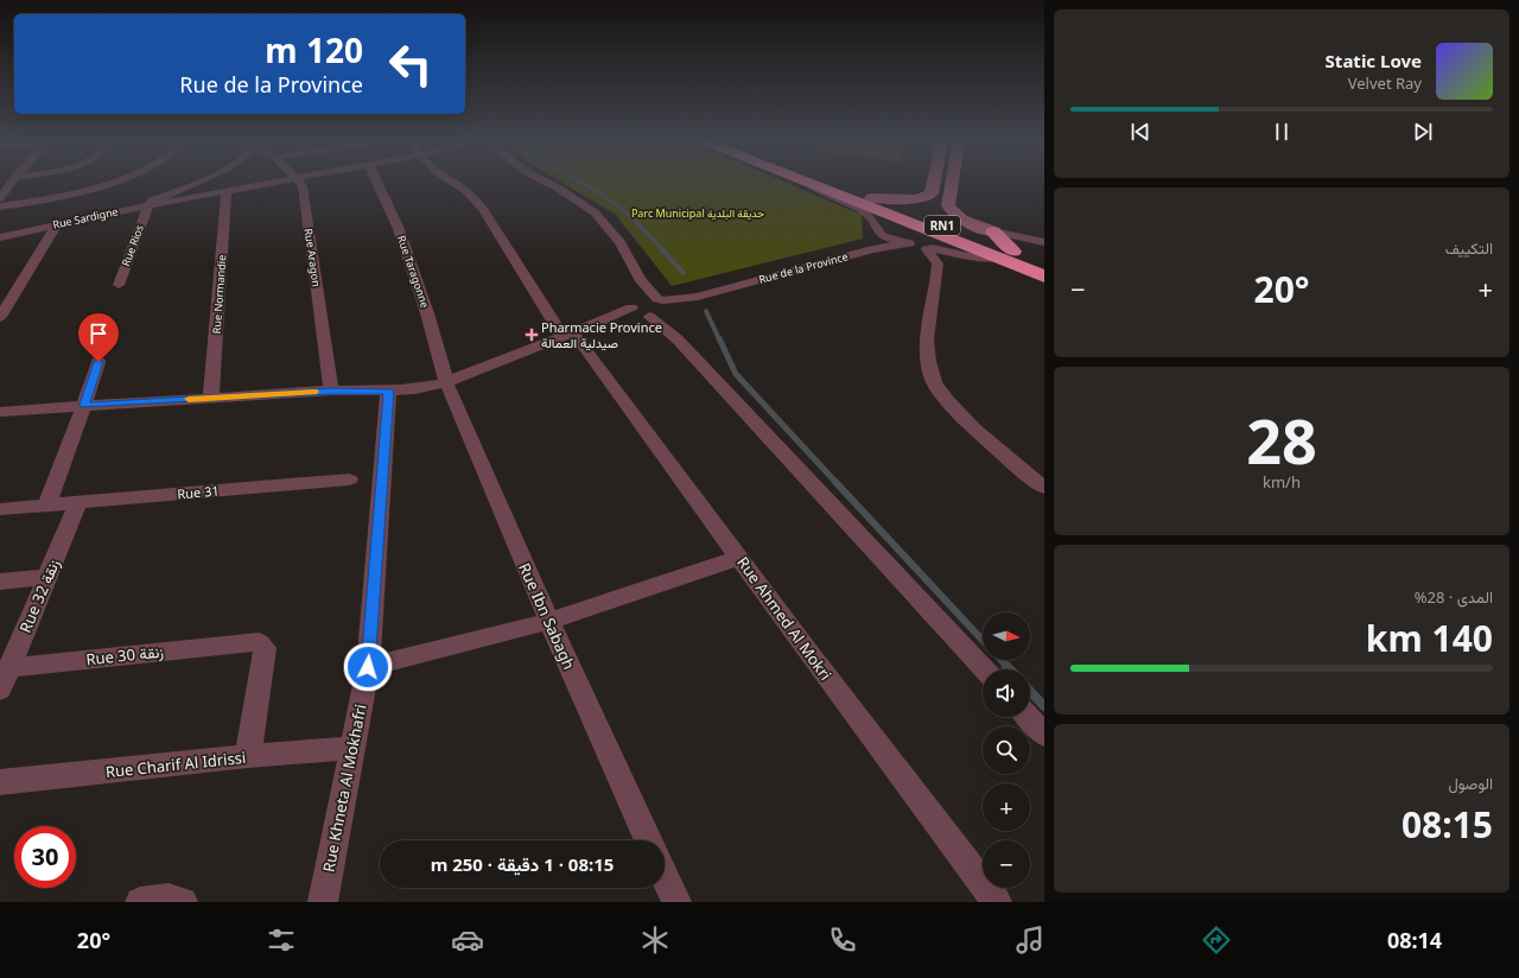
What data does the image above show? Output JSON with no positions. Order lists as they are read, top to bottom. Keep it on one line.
{"streets":{"highway":["RN1"],"street":["Rue Sardigne","Rue Rios","Rue Aragon","Rue de la Province","Rue Taragonne","Rue Normandie","Rue 31","Rue 32 زنقة","Rue Ibn Sabagh","Rue Ahmed Al Mokri","Rue 30 زنقة","Rue Charif Al Idrissi","Rue Khneta Al Mokhafri"]},"crossings":[["Rue Sardigne","Rue Rios"],["Rue Sardigne","Rue Normandie"],["Rue Taragonne","Rue Ibn Sabagh"],["Rue 31","Rue 32 زنقة"],["Rue 32 زنقة","Rue 30 زنقة"],["Rue 30 زنقة","Rue Charif Al Idrissi"],["Rue Charif Al Idrissi","Rue Khneta Al Mokhafri"]],"parks":["Parc Municipal حديقة البلدية"],"places":{"health":["Pharmacie Province صيدلية العمالة"]},"north":"right","page":{"turn":["120 m","Rue de la Province"],"song":["Static Love","Velvet Ray"],"tile":["التكييف",["28","km/h"],["المدى · 28%","140 km"],["الوصول","08:15"]],"heat":["−","20°","+"],"map_buttons":["+","−"],"limit":"30","trip":"08:15 · 1 دقيقة · 250 m","tabs":["08:14","20°"]}}
